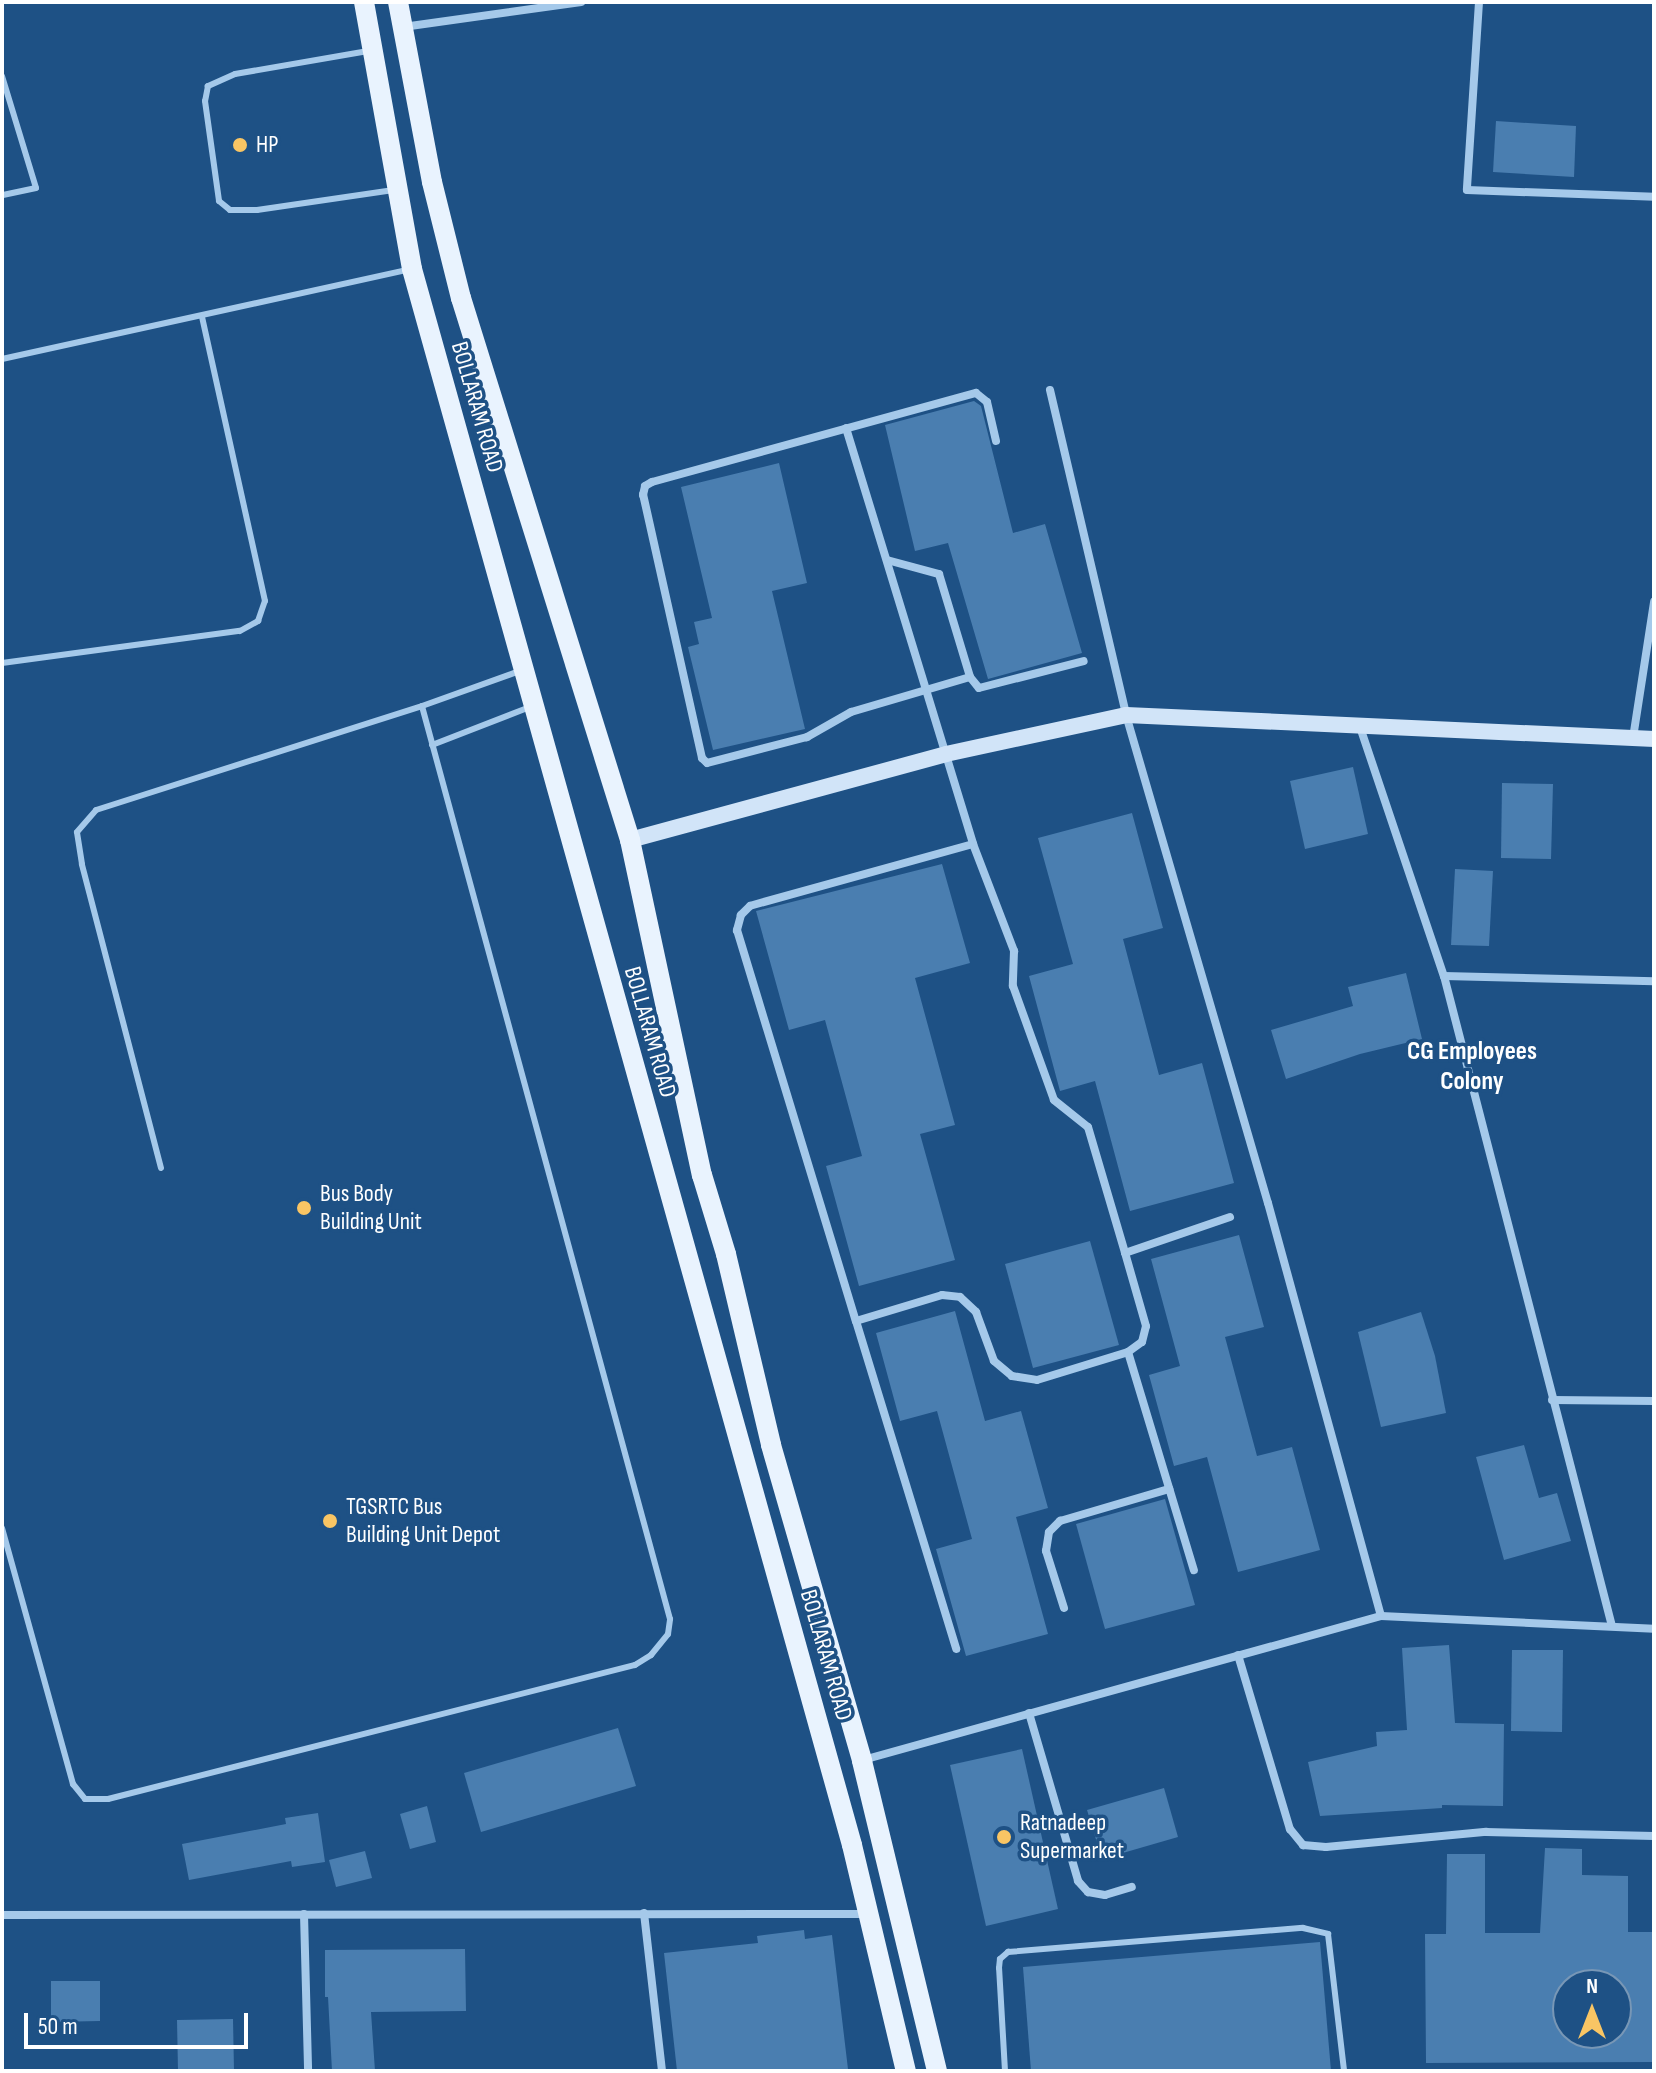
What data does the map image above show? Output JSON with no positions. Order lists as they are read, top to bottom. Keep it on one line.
{"streets":{"main road":["BOLLARAM ROAD"]},"districts":["CG Employees Colony"],"places":["HP","Bus Body Building Unit","TGSRTC Bus Building Unit Depot","Ratnadeep Supermarket"],"scale_bar":"50 m","north":"top"}
